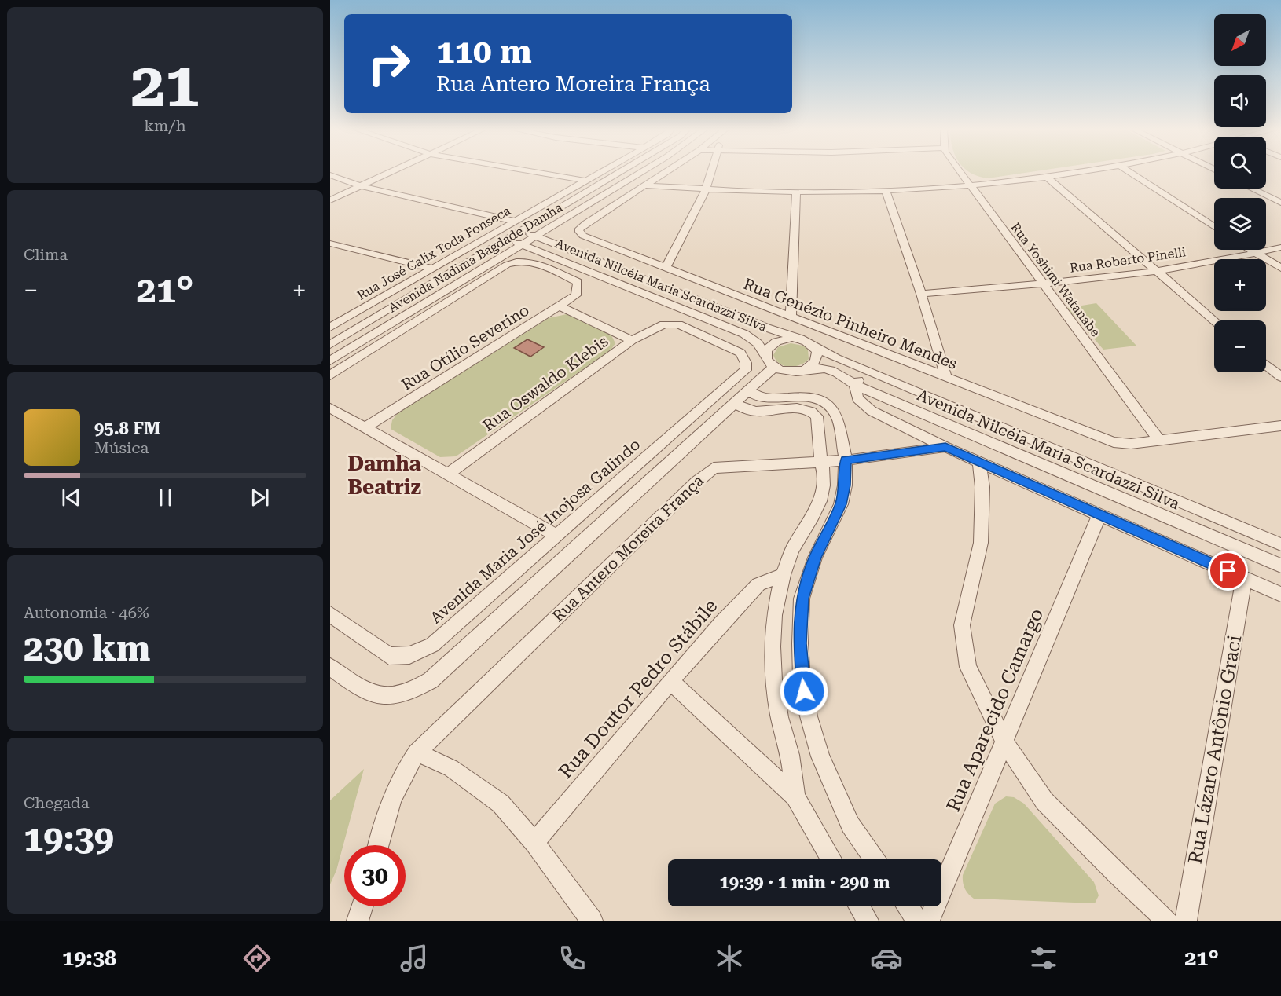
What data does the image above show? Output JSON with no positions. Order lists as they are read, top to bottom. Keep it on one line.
{"streets":{"street":["Rua José Calix Toda Fonseca","Avenida Nadima Bagdade Damha","Rua Roberto Pinelli","Rua Yoshimi Watanabe","Avenida Nilcéia Maria Scardazzi Silva","Rua Genézio Pinheiro Mendes","Rua Otílio Severino","Rua Oswaldo Klebis","Avenida Maria José Inojosa Galindo","Rua Antero Moreira França","Rua Doutor Pedro Stábile","Rua Aparecido Camargo","Rua Lázaro Antônio Graci"]},"crossings":[["Avenida Nadima Bagdade Damha","Avenida Nilcéia Maria Scardazzi Silva"],["Avenida Nadima Bagdade Damha","Rua Otílio Severino"],["Rua Roberto Pinelli","Rua Yoshimi Watanabe"],["Rua Yoshimi Watanabe","Rua Genézio Pinheiro Mendes"],["Rua Oswaldo Klebis","Avenida Maria José Inojosa Galindo"]],"districts":["Damha Beatriz"],"north":"bottom left","page":{"tile":[["21","km/h"],"Clima",["Autonomia · 46%","230 km"],["Chegada","19:39"]],"map_buttons":["+","−"],"turn":["110 m","Rua Antero Moreira França"],"heat":["−","21°","+"],"song":["95.8 FM","Música"],"limit":"30","trip":"19:39 · 1 min · 290 m","tabs":["19:38","21°"]}}
